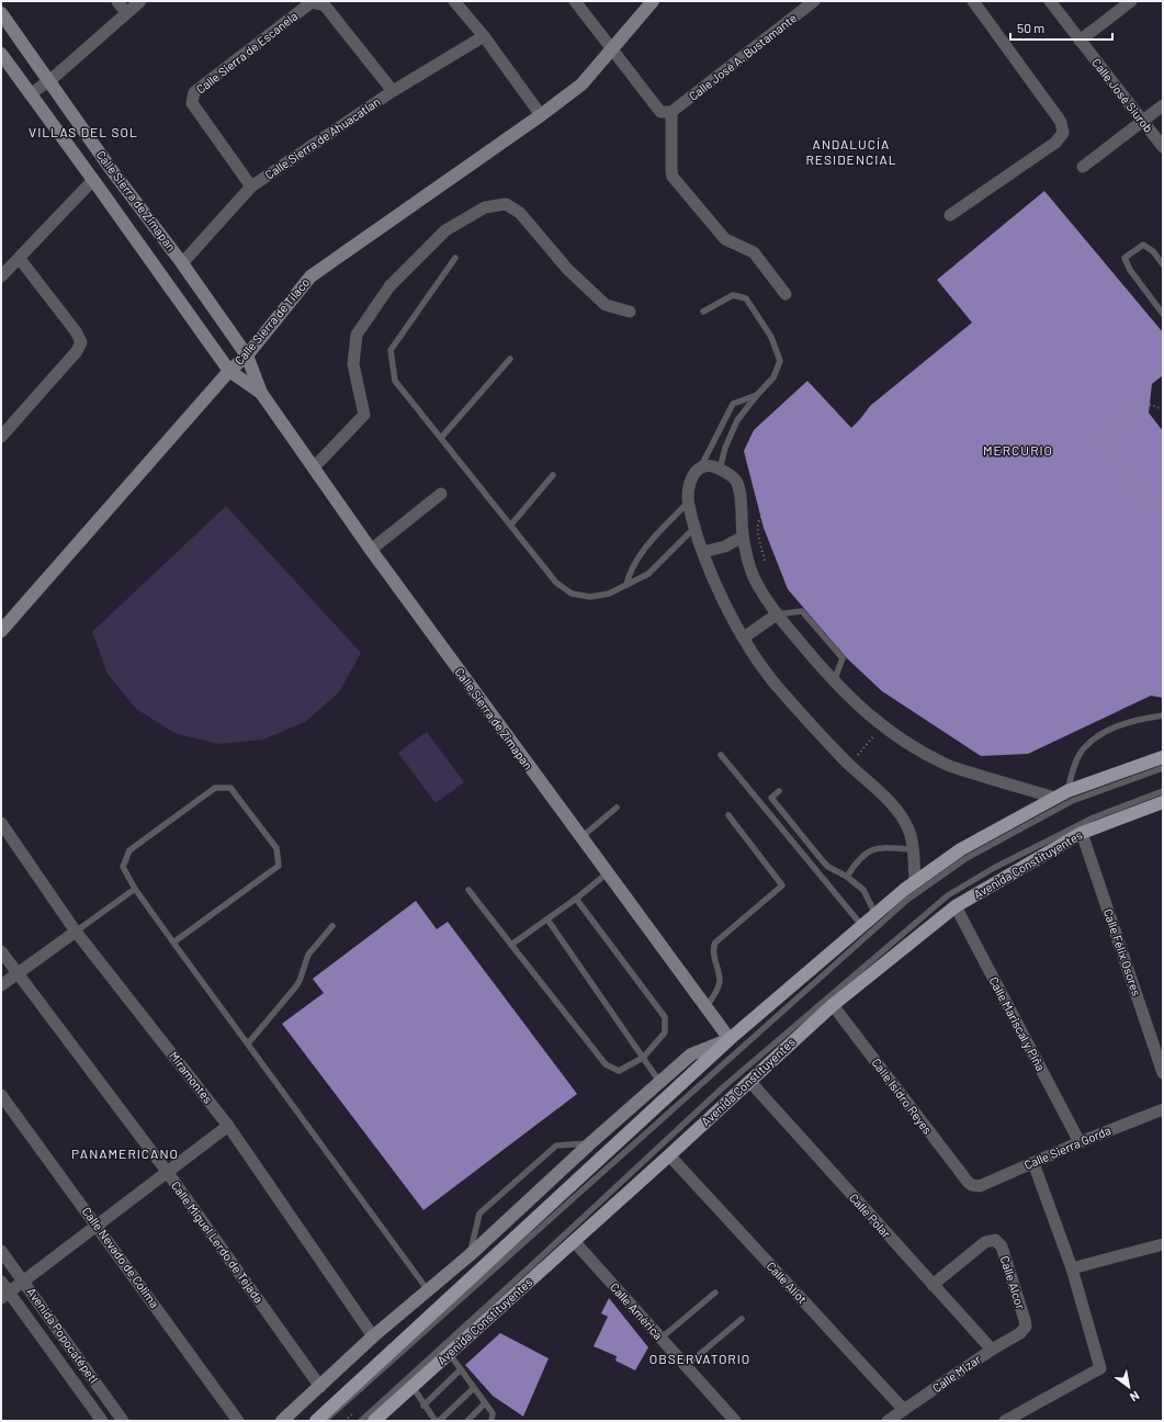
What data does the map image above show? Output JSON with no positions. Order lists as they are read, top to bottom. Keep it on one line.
{"streets":{"main road":["Avenida Constituyentes"],"street":["Calle Sierra de Escanela","Calle José A. Bustamante","Calle José Siurob","Calle Sierra de Ahuacatlan","Calle Sierra de Zimapan","Calle Sierra de Tilaco","Calle Félix Osores","Calle Mariscal y Piña","Miramontes","Calle Isidro Reyes","Calle Sierra Gorda","Calle Polar","Calle Miguel Lerdo de Tejada","Calle Nevado de Colima","Calle Aliot","Calle Alcor","Calle América","Avenida Popocatépetl","Calle Mizar"]},"crossings":[["Calle Sierra de Escanela","Calle Sierra de Ahuacatlan"],["Calle Sierra de Ahuacatlan","Calle Sierra de Zimapan"],["Calle Sierra de Zimapan","Calle Sierra de Tilaco"],["Avenida Constituyentes","Calle Félix Osores"],["Avenida Constituyentes","Calle Mariscal y Piña"],["Avenida Constituyentes","Calle Isidro Reyes"],["Avenida Constituyentes","Calle Polar"],["Avenida Constituyentes","Calle Aliot"],["Avenida Constituyentes","Calle América"],["Calle Mariscal y Piña","Calle Sierra Gorda"],["Calle Isidro Reyes","Calle Sierra Gorda"],["Calle Polar","Calle Alcor"],["Calle Polar","Calle Mizar"],["Calle Aliot","Calle Mizar"],["Calle Alcor","Calle Mizar"]],"districts":["VILLAS DEL SOL","ANDALUCÍA RESIDENCIAL","MERCURIO","PANAMERICANO","OBSERVATORIO"],"scale_bar":"50 m","north":"bottom right"}
